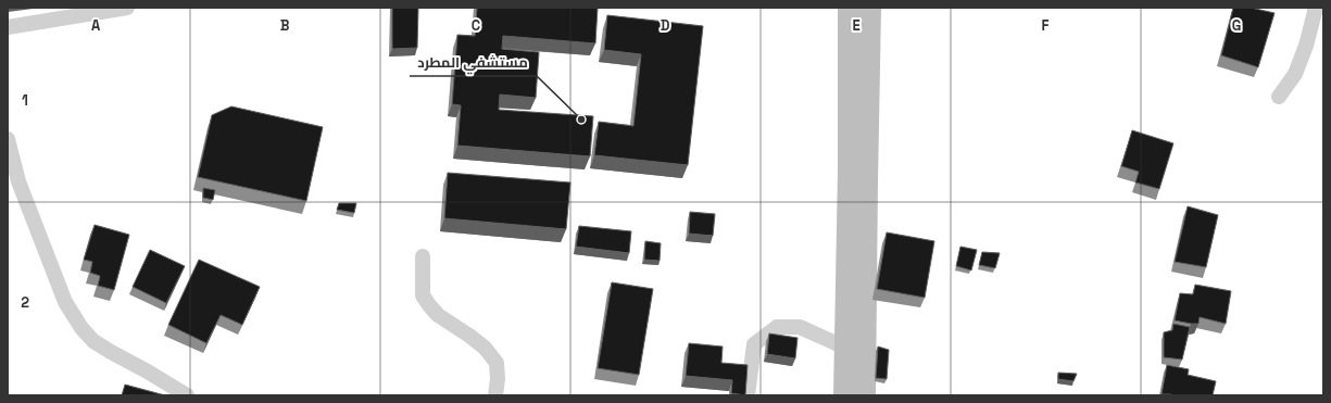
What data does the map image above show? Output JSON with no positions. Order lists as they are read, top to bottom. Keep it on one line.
{"places":["مستشفي المطرد"],"grid":{"columns":["A","B","C","D","E","F","G"],"rows":["1","2"]}}
